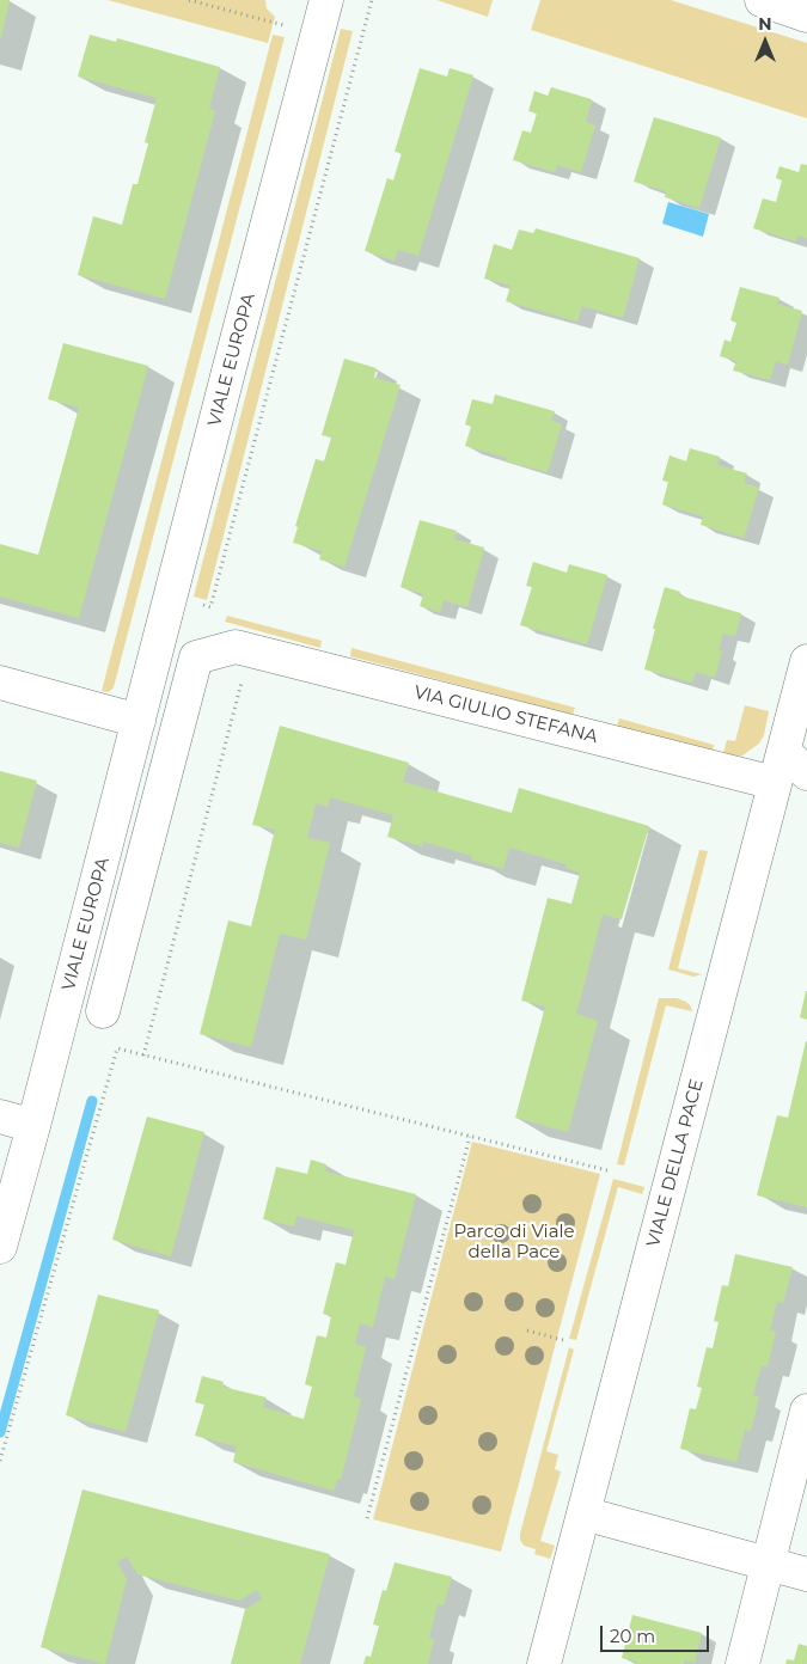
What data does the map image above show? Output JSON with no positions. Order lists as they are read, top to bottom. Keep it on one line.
{"streets":{"street":["VIALE EUROPA","VIA GIULIO STEFANA","VIALE DELLA PACE"]},"crossings":[["VIA GIULIO STEFANA","VIALE DELLA PACE"]],"parks":["Parco di Viale della Pace"],"scale_bar":"20 m","north":"top"}
